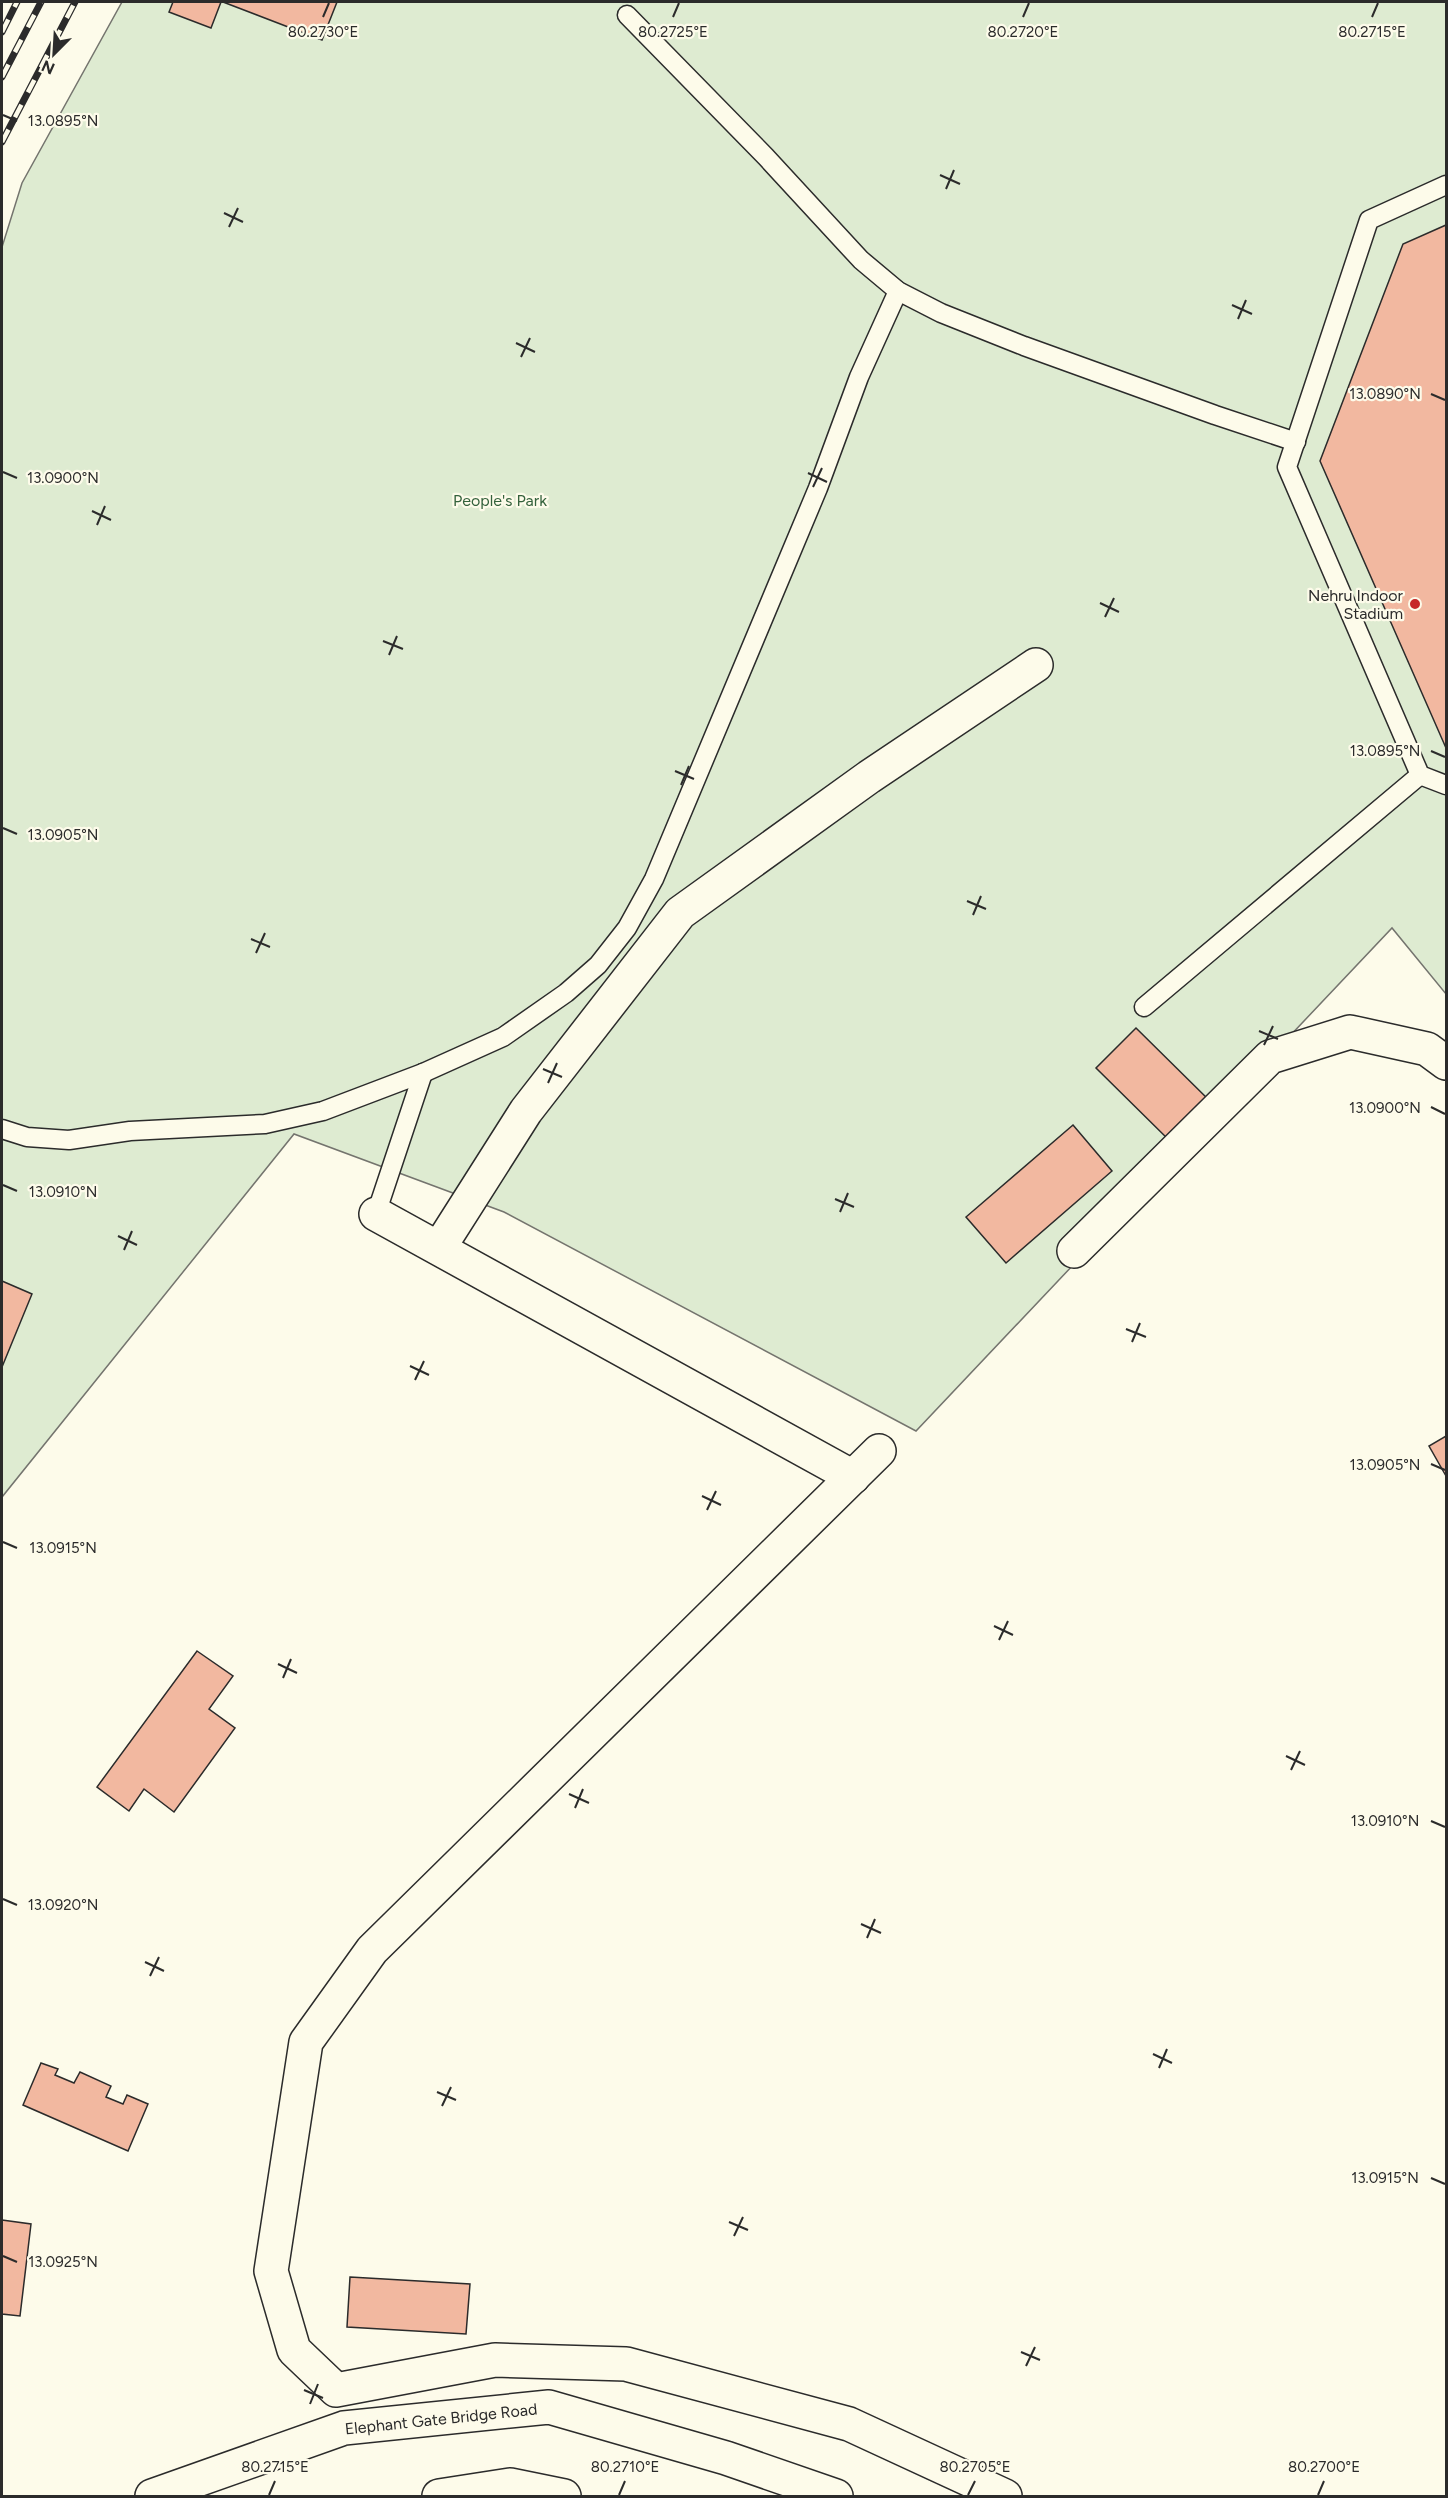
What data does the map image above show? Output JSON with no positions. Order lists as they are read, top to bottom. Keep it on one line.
{"streets":{"street":["Elephant Gate Bridge Road"]},"parks":["People's Park"],"places":["Nehru Indoor Stadium"],"north":"bottom left","coordinates":["80.2725°E","80.2720°E","80.2730°E","80.2715°E","13.0895°N","13.0890°N","13.0900°N","13.0905°N","13.0910°N","13.0915°N","13.0920°N","13.0925°N","80.2710°E","80.2705°E","80.2700°E"]}
